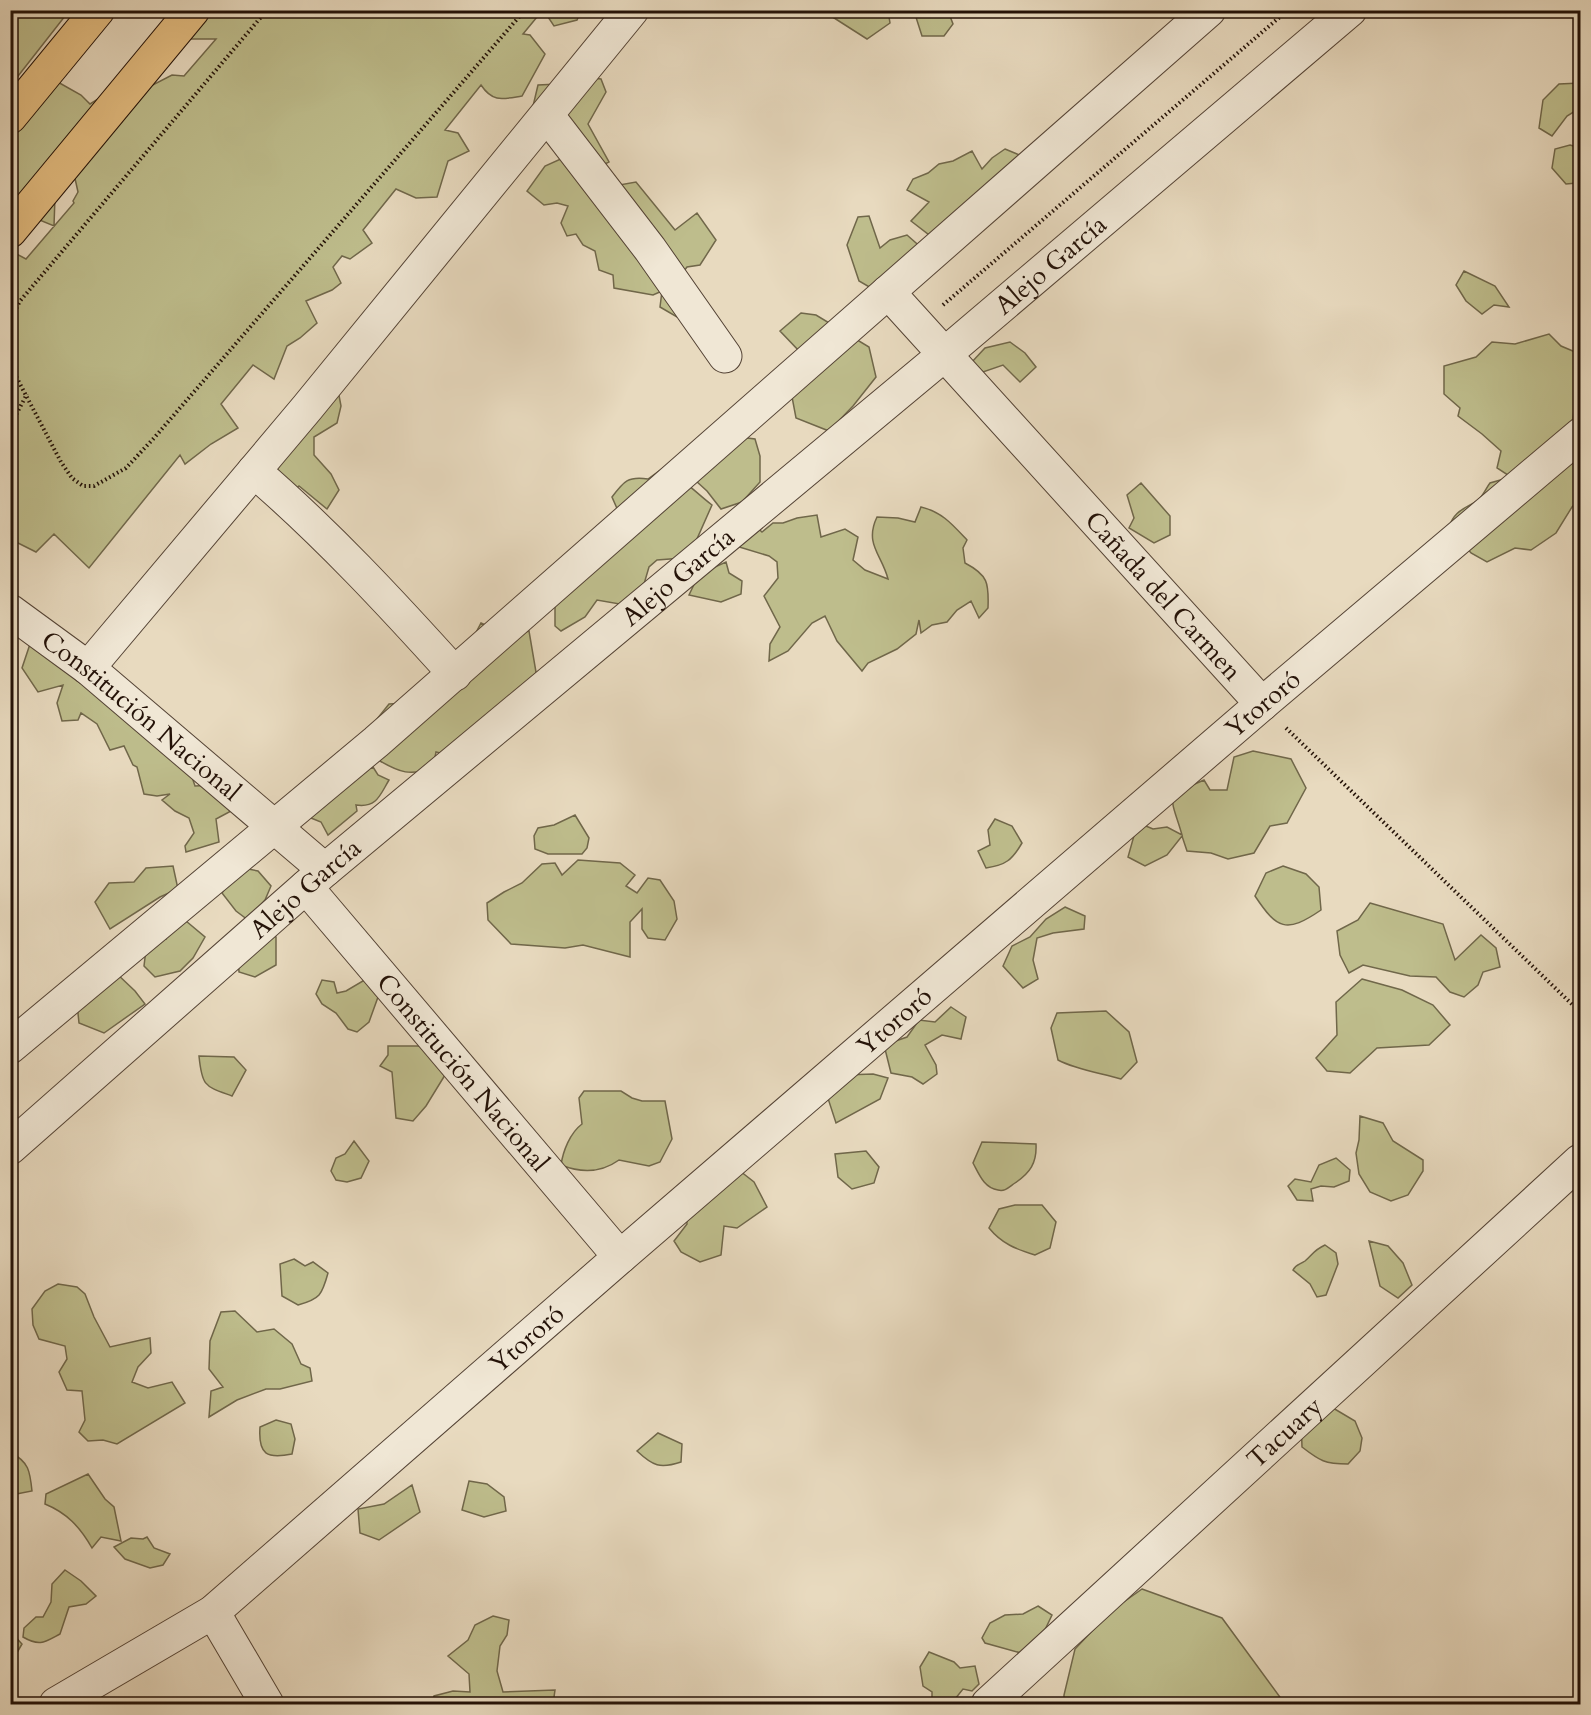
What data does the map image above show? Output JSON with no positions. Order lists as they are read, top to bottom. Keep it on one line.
{"streets":{"street":["Alejo García","Cañada del Carmen","Ytororó","Constitución Nacional","Tacuary"]},"crossings":[["Alejo García","Cañada del Carmen"],["Alejo García","Constitución Nacional"],["Cañada del Carmen","Ytororó"],["Ytororó","Constitución Nacional"]]}
